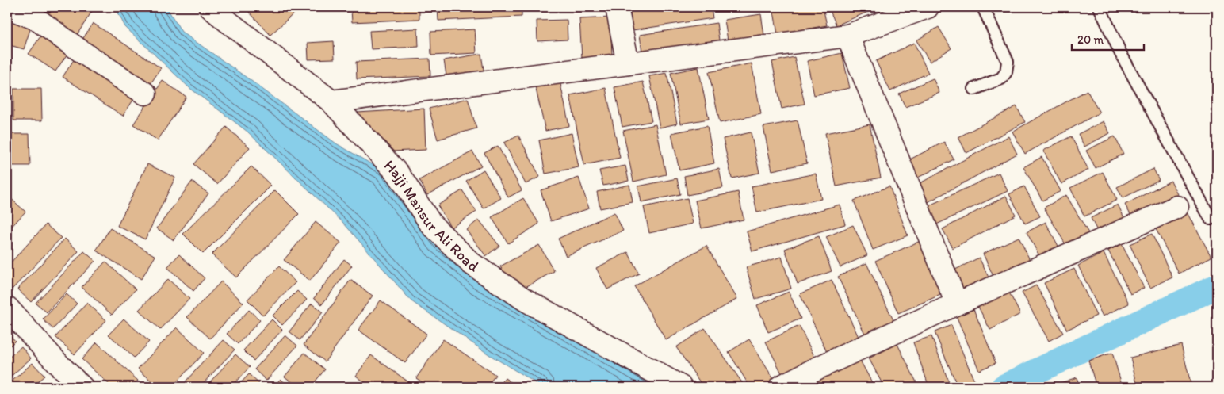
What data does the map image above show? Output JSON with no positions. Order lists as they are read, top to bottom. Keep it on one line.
{"streets":{"street":["Hajji Mansur Ali Road"]},"scale_bar":"20 m"}
